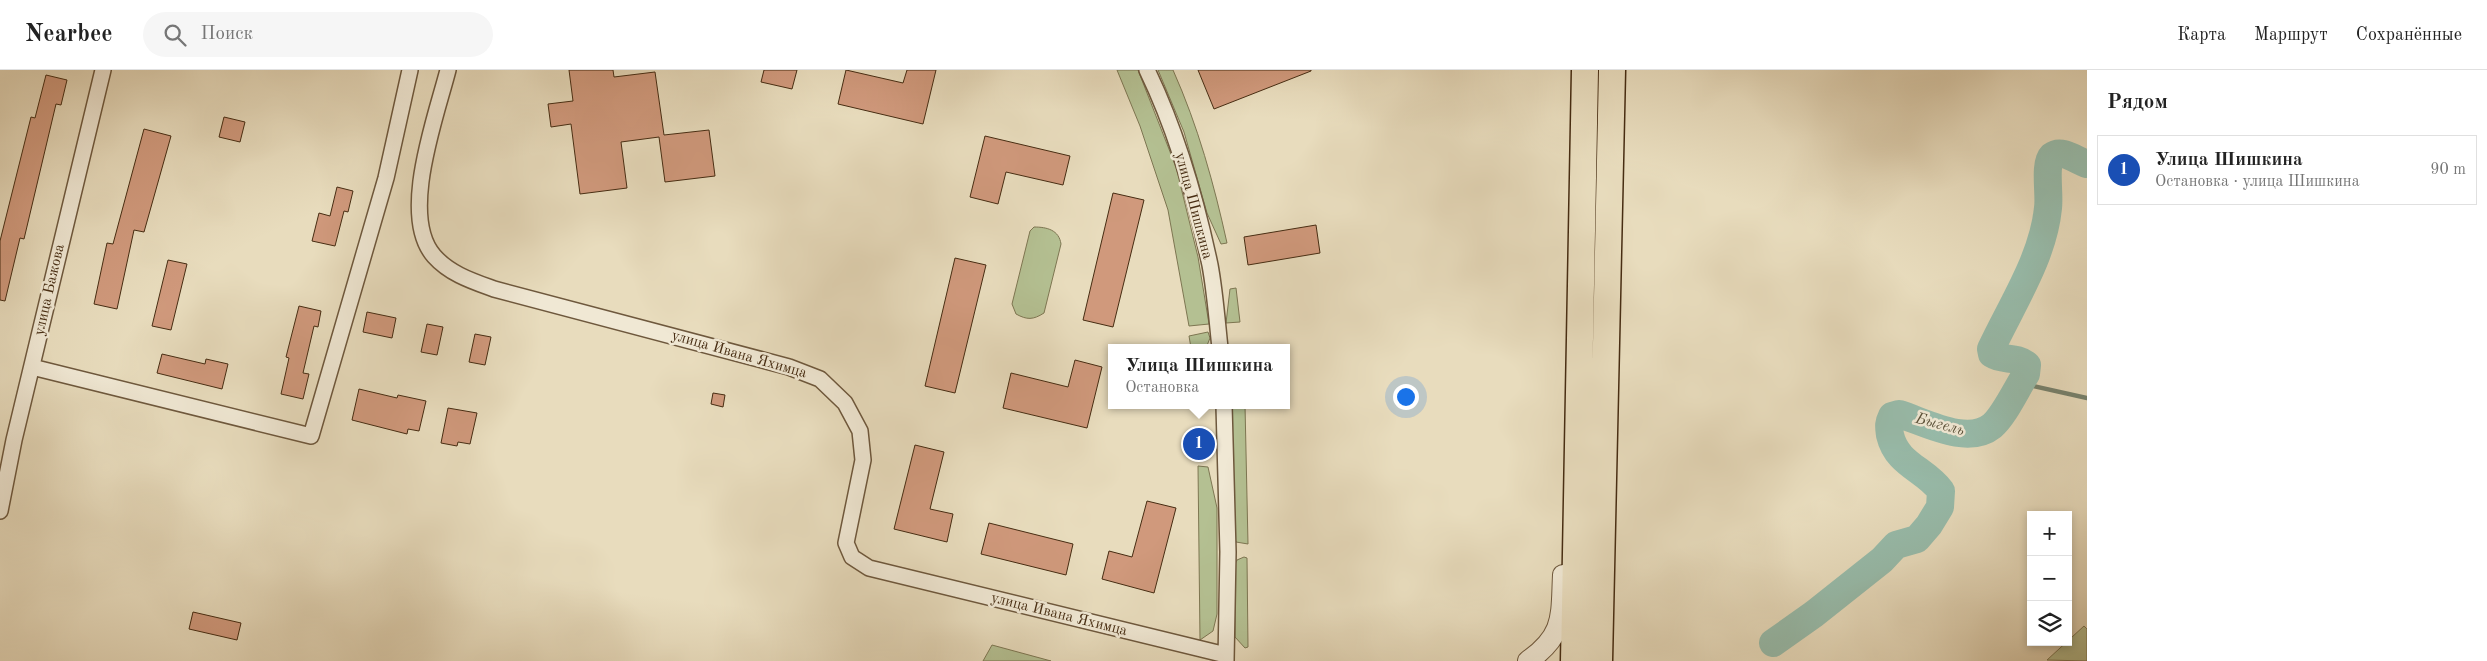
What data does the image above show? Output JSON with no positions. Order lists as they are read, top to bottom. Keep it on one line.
{"streets":{"street":["улица Шишкина","улица Бажова","улица Ивана Яхимца"]},"water":["Быгель"],"page":{"header":"Nearbee","search":"Поиск","nav":["Карта","Маршрут","Сохранённые"],"heading":"Рядом","list":[{"mark":"1","name":"Улица Шишкина","note":"Остановка · улица Шишкина","value":"90 m"}],"popup":["Улица Шишкина","Остановка"],"pins":"1","map_buttons":["+","−"]}}
